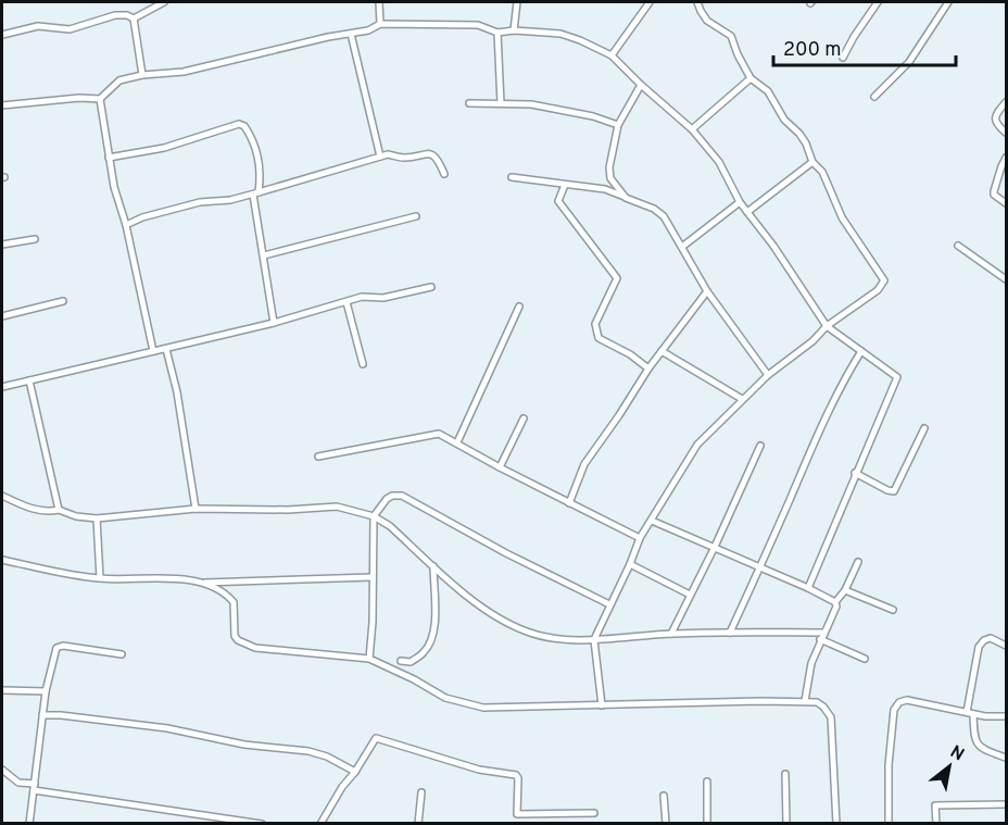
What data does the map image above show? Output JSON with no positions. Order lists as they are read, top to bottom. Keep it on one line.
{"scale_bar":"200 m","north":"top right"}
